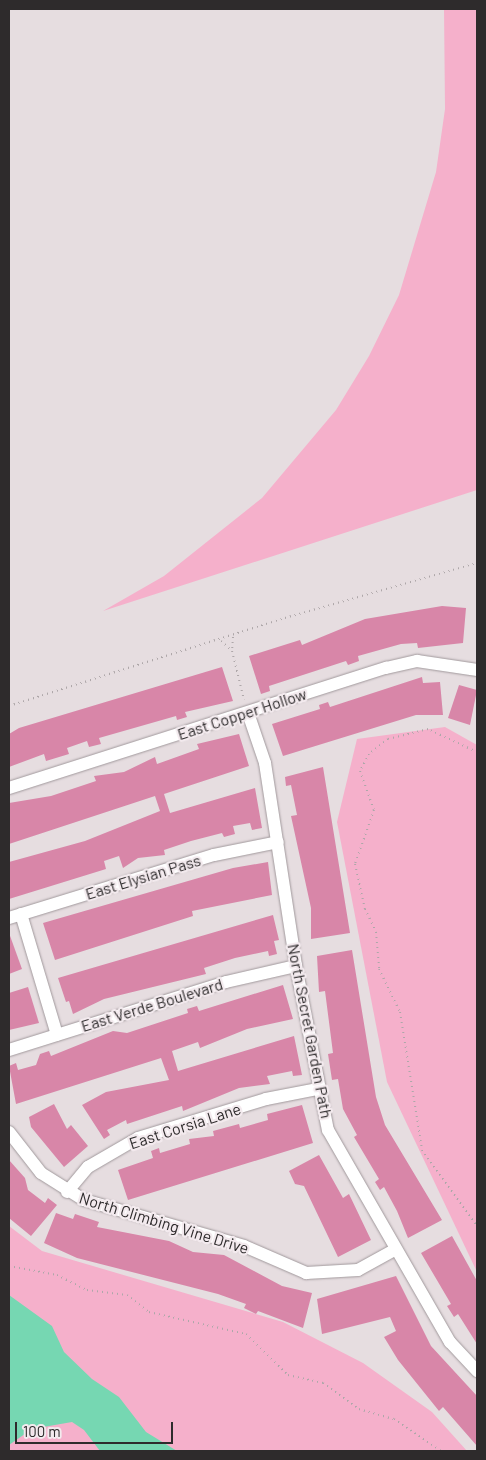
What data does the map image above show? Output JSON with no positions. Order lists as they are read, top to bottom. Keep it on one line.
{"streets":{"street":["East Copper Hollow","East Elysian Pass","East Verde Boulevard","North Secret Garden Path","East Corsia Lane","North Climbing Vine Drive"]},"crossings":[["East Copper Hollow","North Secret Garden Path"],["East Elysian Pass","North Secret Garden Path"],["East Verde Boulevard","North Secret Garden Path"],["North Secret Garden Path","East Corsia Lane"],["North Secret Garden Path","North Climbing Vine Drive"],["East Corsia Lane","North Climbing Vine Drive"]],"scale_bar":"100 m"}
